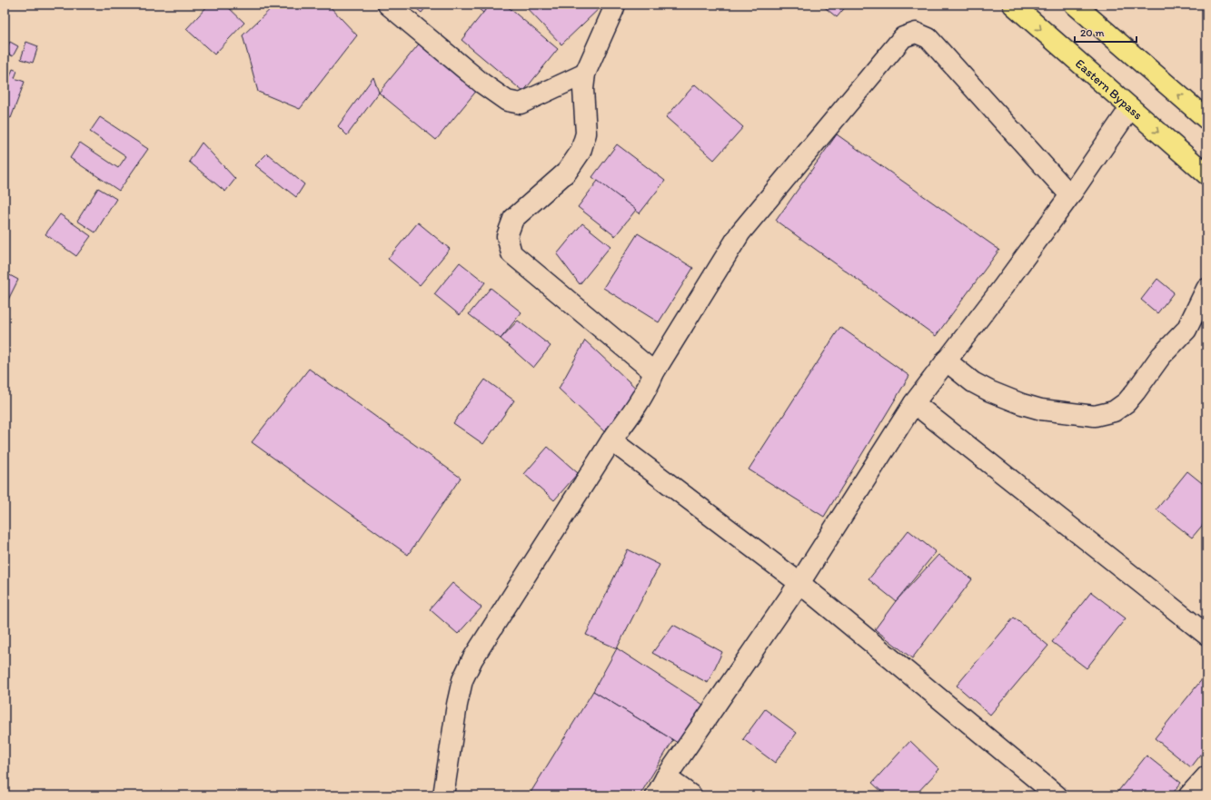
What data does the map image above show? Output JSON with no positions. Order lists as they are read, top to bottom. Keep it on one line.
{"streets":{"main road":["Eastern Bypass"]},"scale_bar":"20 m"}
